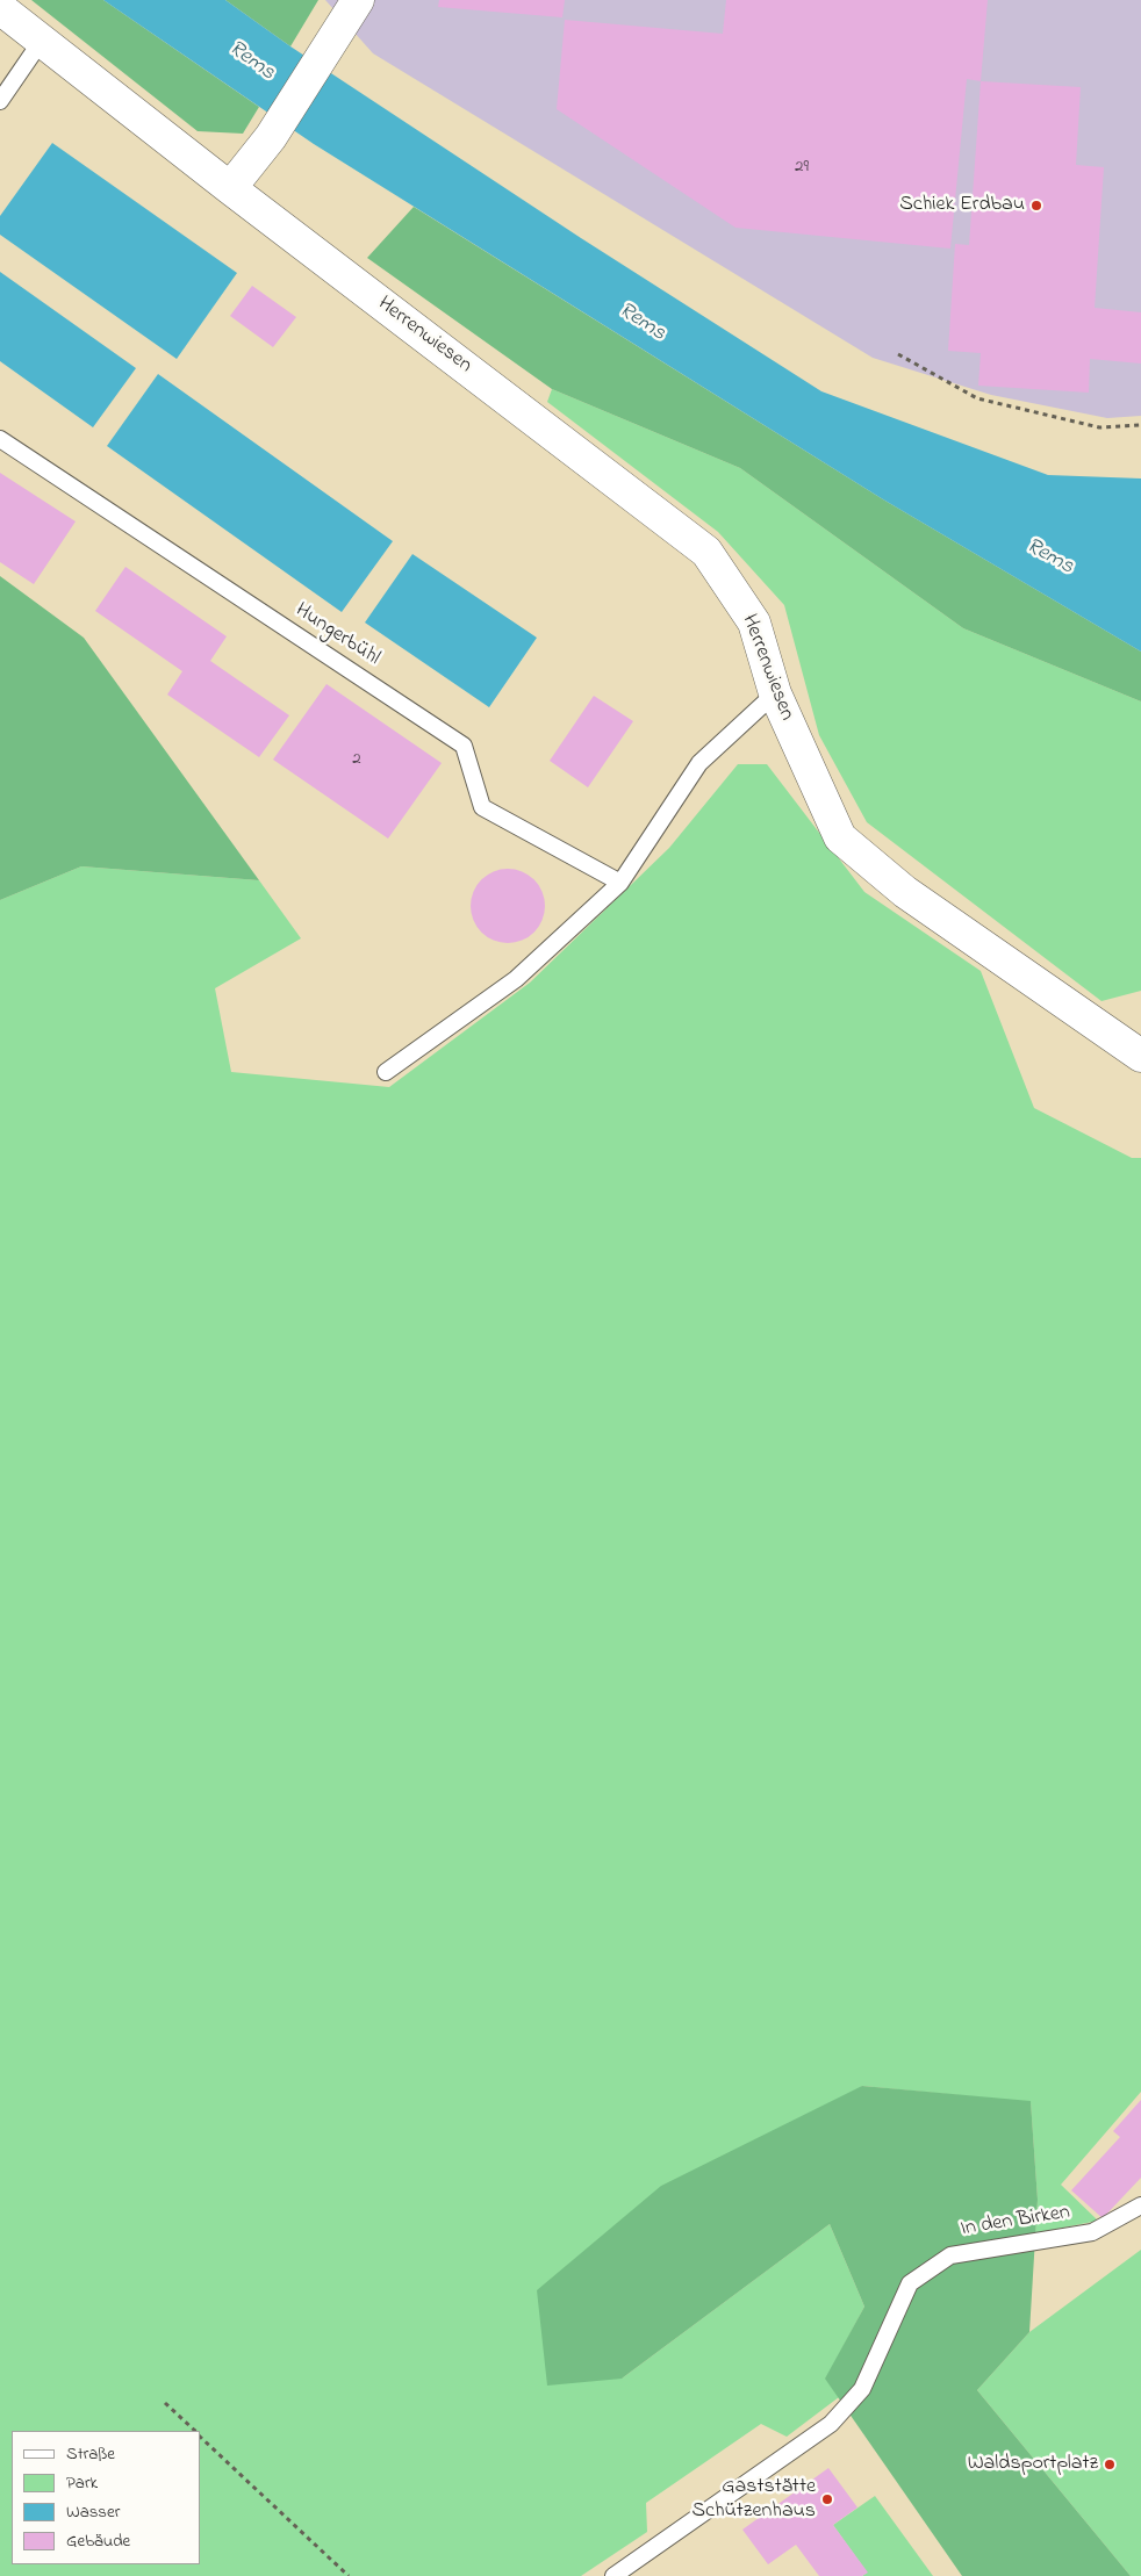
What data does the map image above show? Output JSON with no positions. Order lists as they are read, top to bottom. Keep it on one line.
{"streets":{"street":["Herrenwiesen"],"lane":["Hungerbühl","In den Birken"]},"water":["Rems"],"places":["Schiek Erdbau","Waldsportplatz","Gaststätte Schützenhaus"],"house_numbers":["29","2"],"legend":["Straße","Park","Wasser","Gebäude"]}
